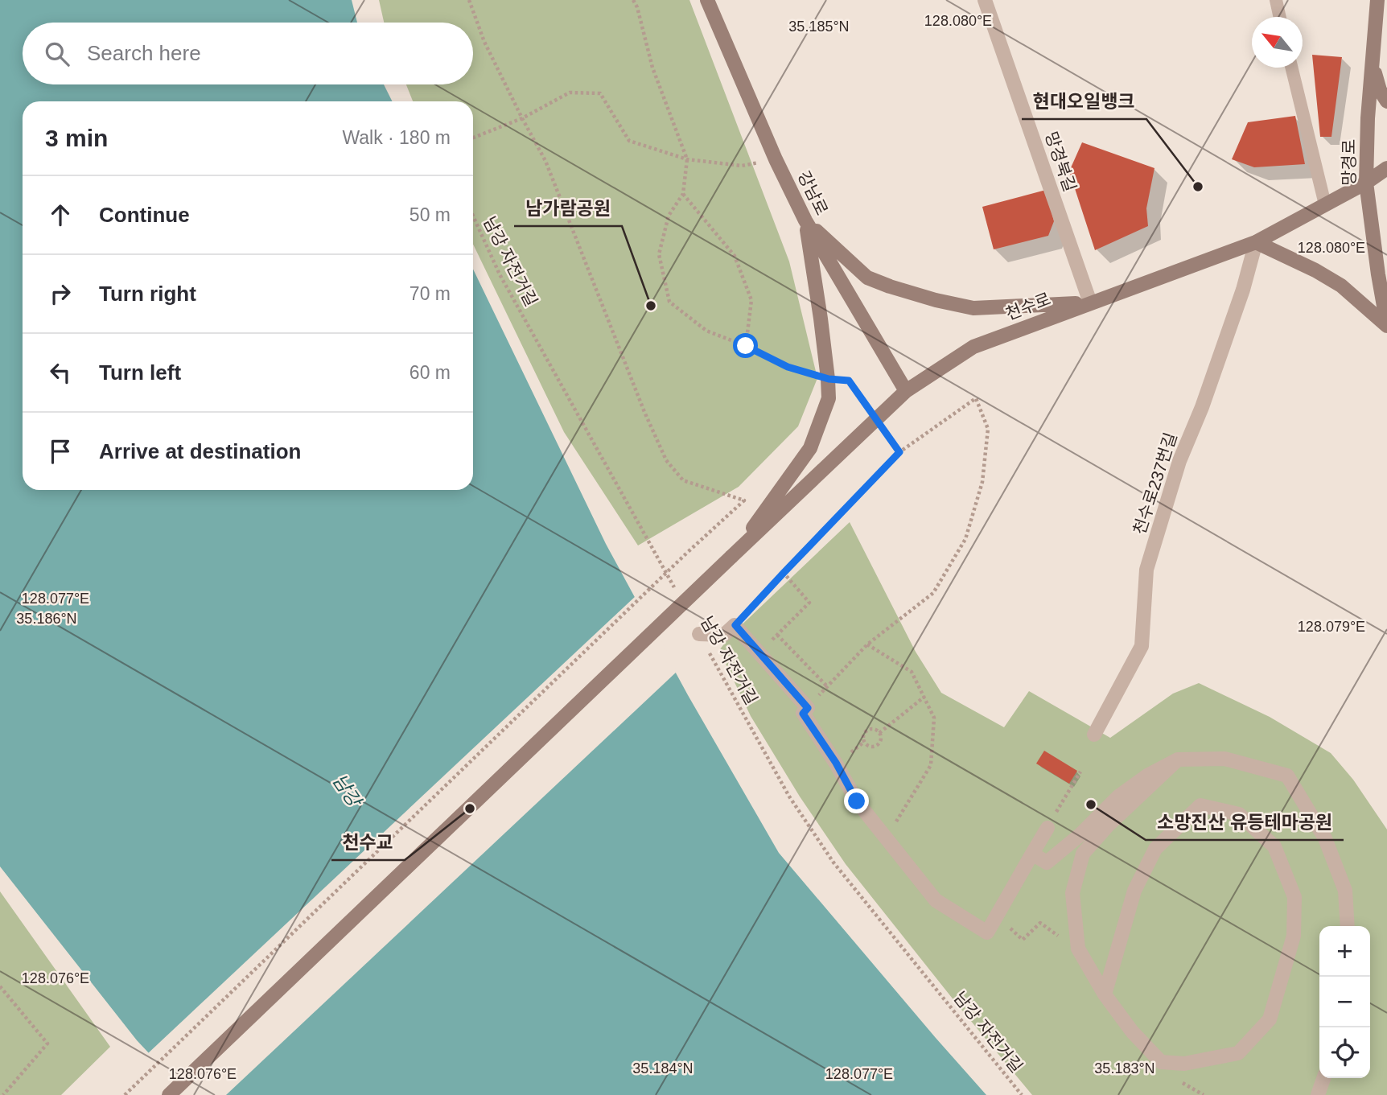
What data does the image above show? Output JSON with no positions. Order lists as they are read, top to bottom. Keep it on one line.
{"streets":{"street":["망경북길","망경로","강남로","천수로","천수로237번길"],"path":["남강 자전거길"]},"crossings":[["망경북길","천수로"],["망경로","천수로"],["강남로","천수로"],["천수로","천수로237번길"]],"water":["남강"],"places":["현대오일뱅크","남가람공원","소망진산 유등테마공원","천수교"],"north":"top left","page":{"search":"Search here","heading":["3 min","Walk · 180 m"],"list":[["Continue","50 m"],["Turn right","70 m"],["Turn left","60 m"],"Arrive at destination"],"map_buttons":["+","−"]},"coordinates":["128.080°E","35.185°N","128.077°E","35.186°N","128.079°E","128.076°E","35.184°N","35.183°N"]}
